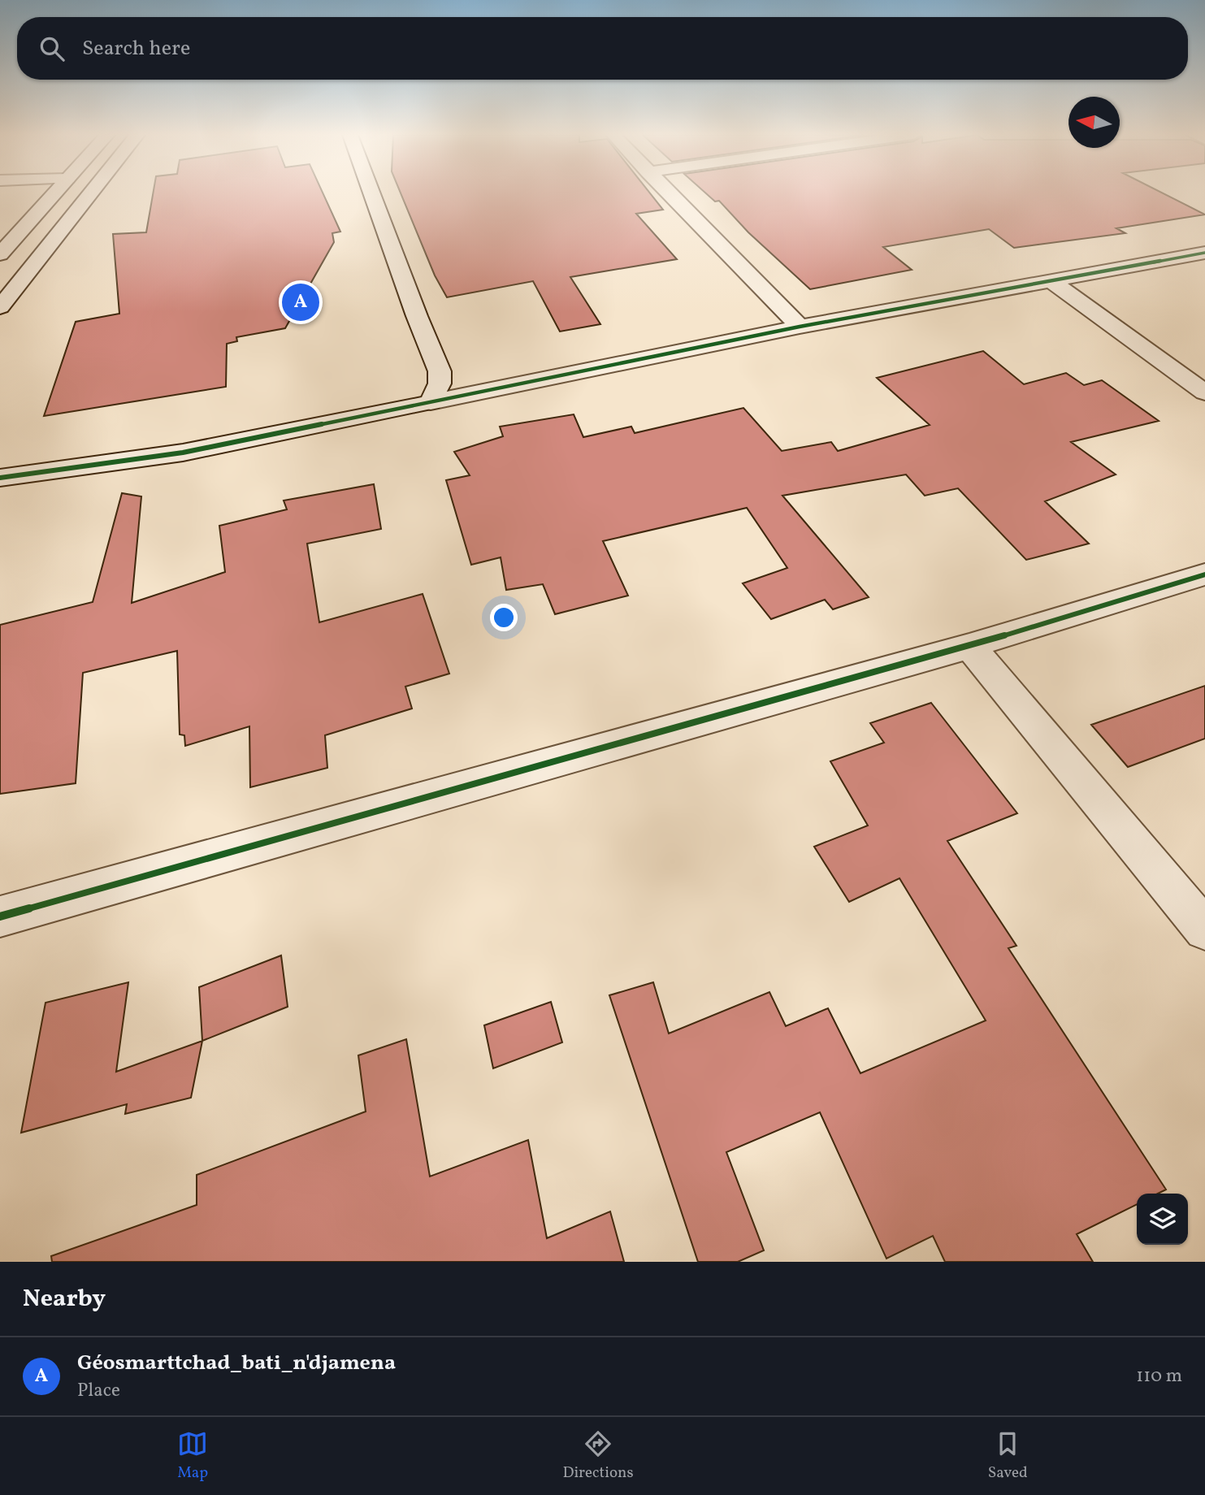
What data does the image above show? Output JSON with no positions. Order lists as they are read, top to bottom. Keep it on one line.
{"north":"left","page":{"search":"Search here","pins":"A","heading":"Nearby","list":[{"mark":"A","name":"Géosmarttchad_bati_n'djamena","note":"Place","value":"110 m"}],"nav":["Map","Directions","Saved"]}}
